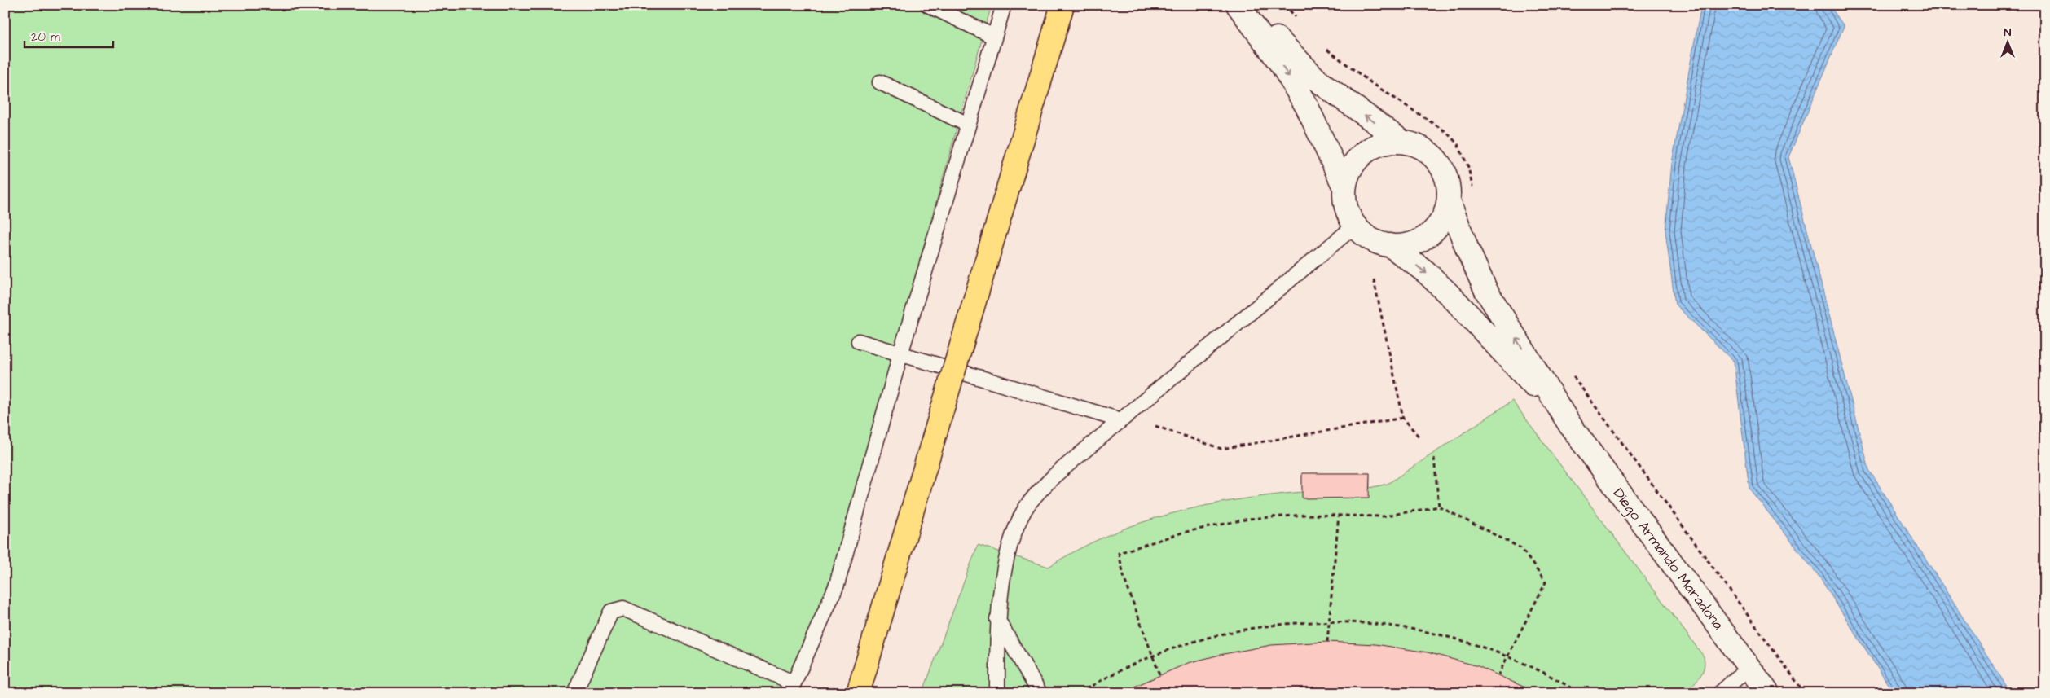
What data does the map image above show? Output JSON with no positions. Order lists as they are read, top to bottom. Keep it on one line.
{"streets":{"main road":["Diego Armando Maradona"]},"scale_bar":"20 m","north":"top"}
